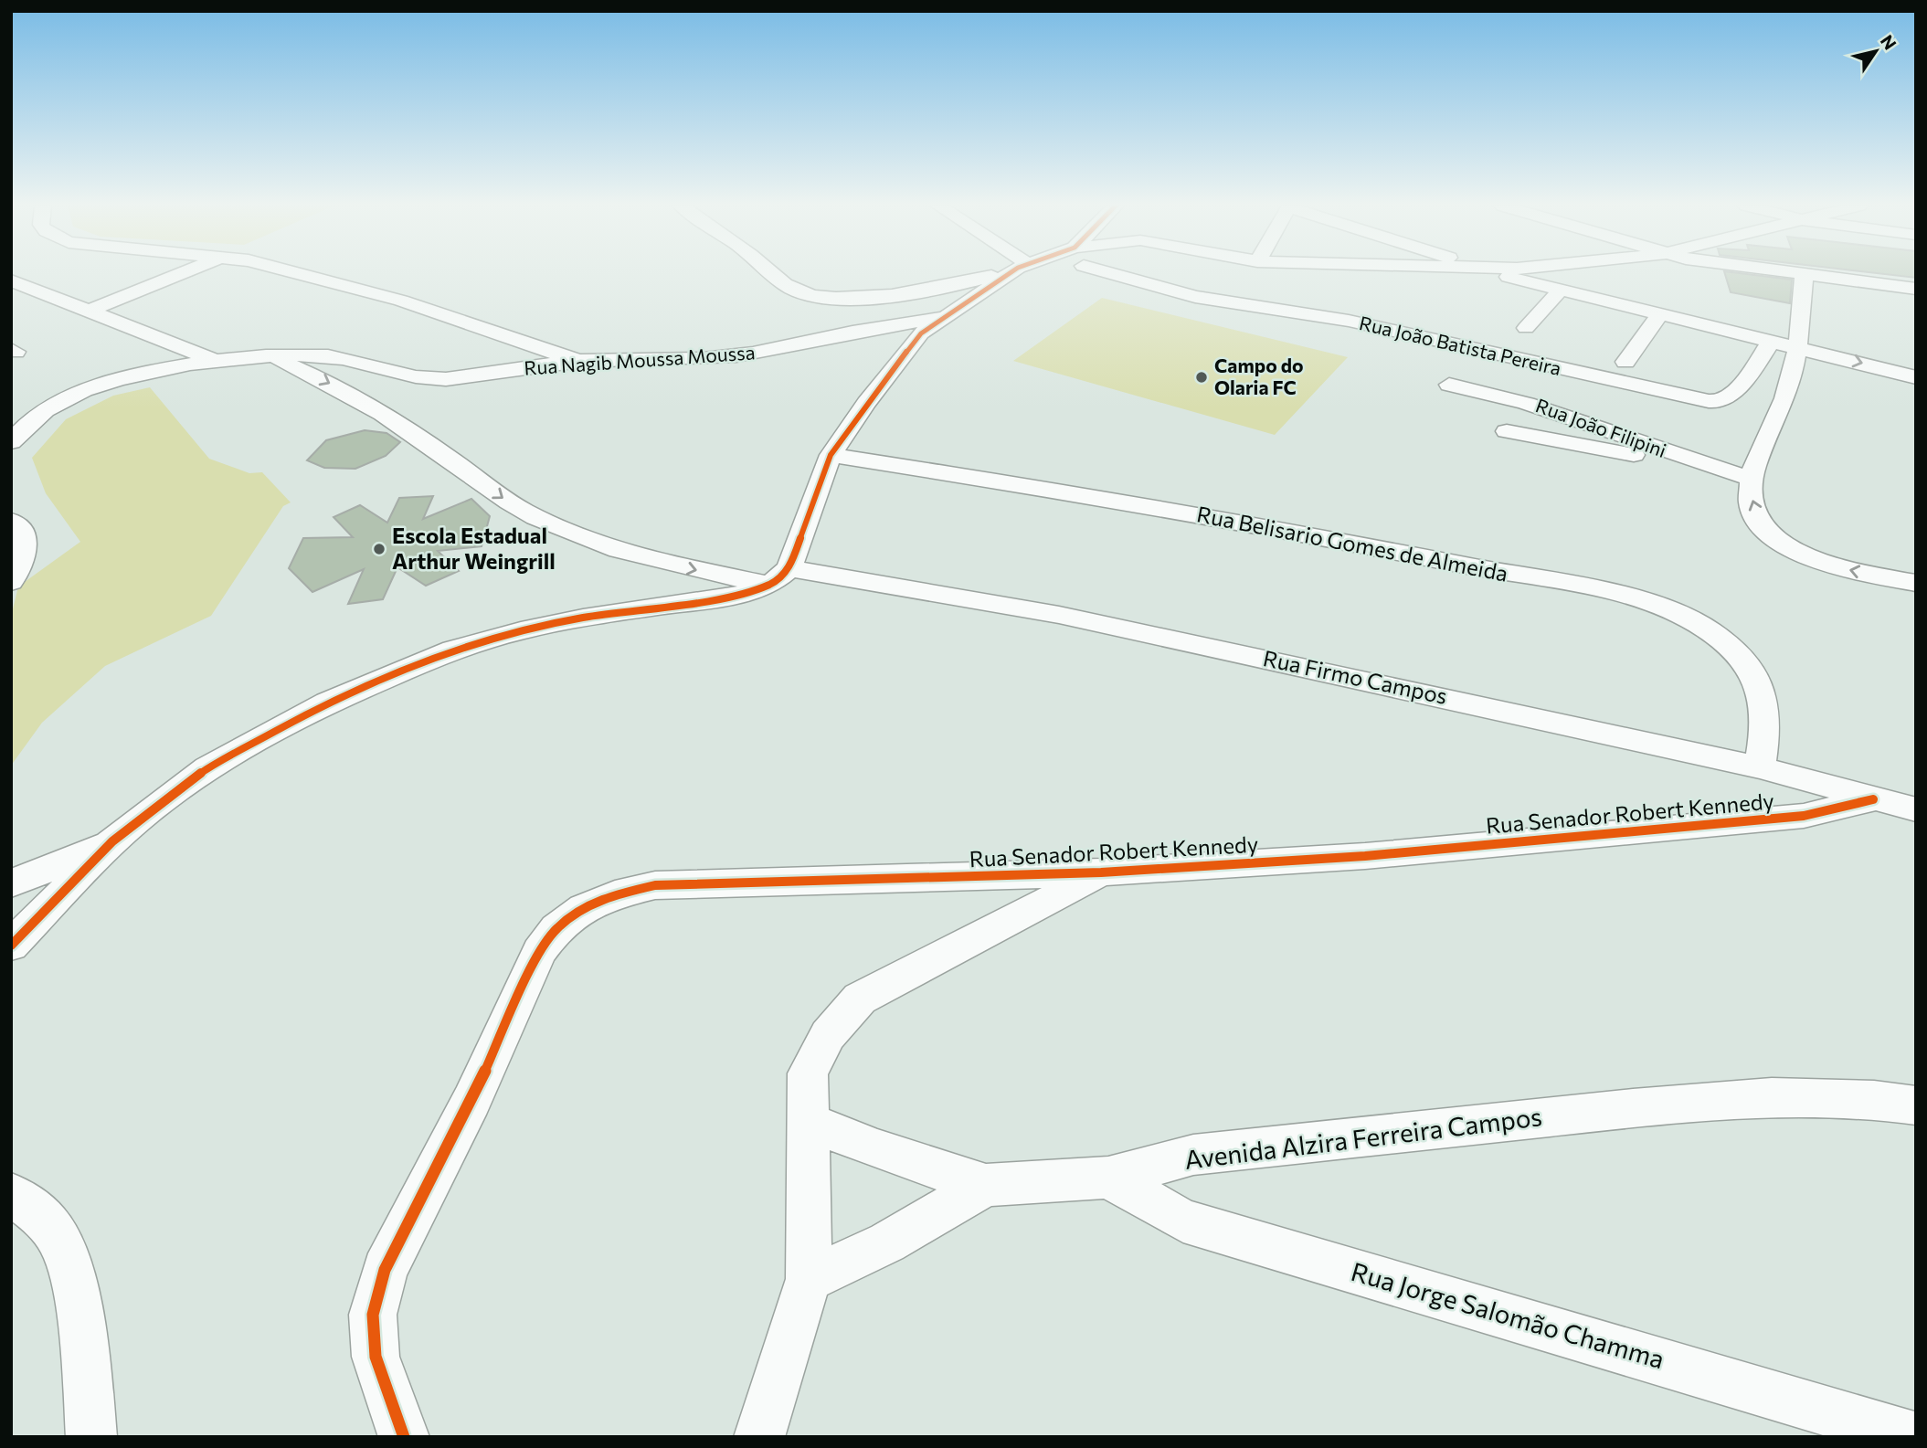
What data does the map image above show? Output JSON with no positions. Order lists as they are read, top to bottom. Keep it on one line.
{"streets":{"street":["Rua João Batista Pereira","Rua Nagib Moussa Moussa","Rua João Filipini","Rua Belisario Gomes de Almeida","Rua Firmo Campos","Rua Senador Robert Kennedy","Avenida Alzira Ferreira Campos","Rua Jorge Salomão Chamma"]},"crossings":[["Rua Nagib Moussa Moussa","Rua Firmo Campos"],["Rua Belisario Gomes de Almeida","Rua Firmo Campos"],["Rua Firmo Campos","Rua Senador Robert Kennedy"],["Avenida Alzira Ferreira Campos","Rua Jorge Salomão Chamma"]],"places":["Campo do Olaria FC","Escola Estadual Arthur Weingrill"],"north":"top right"}
